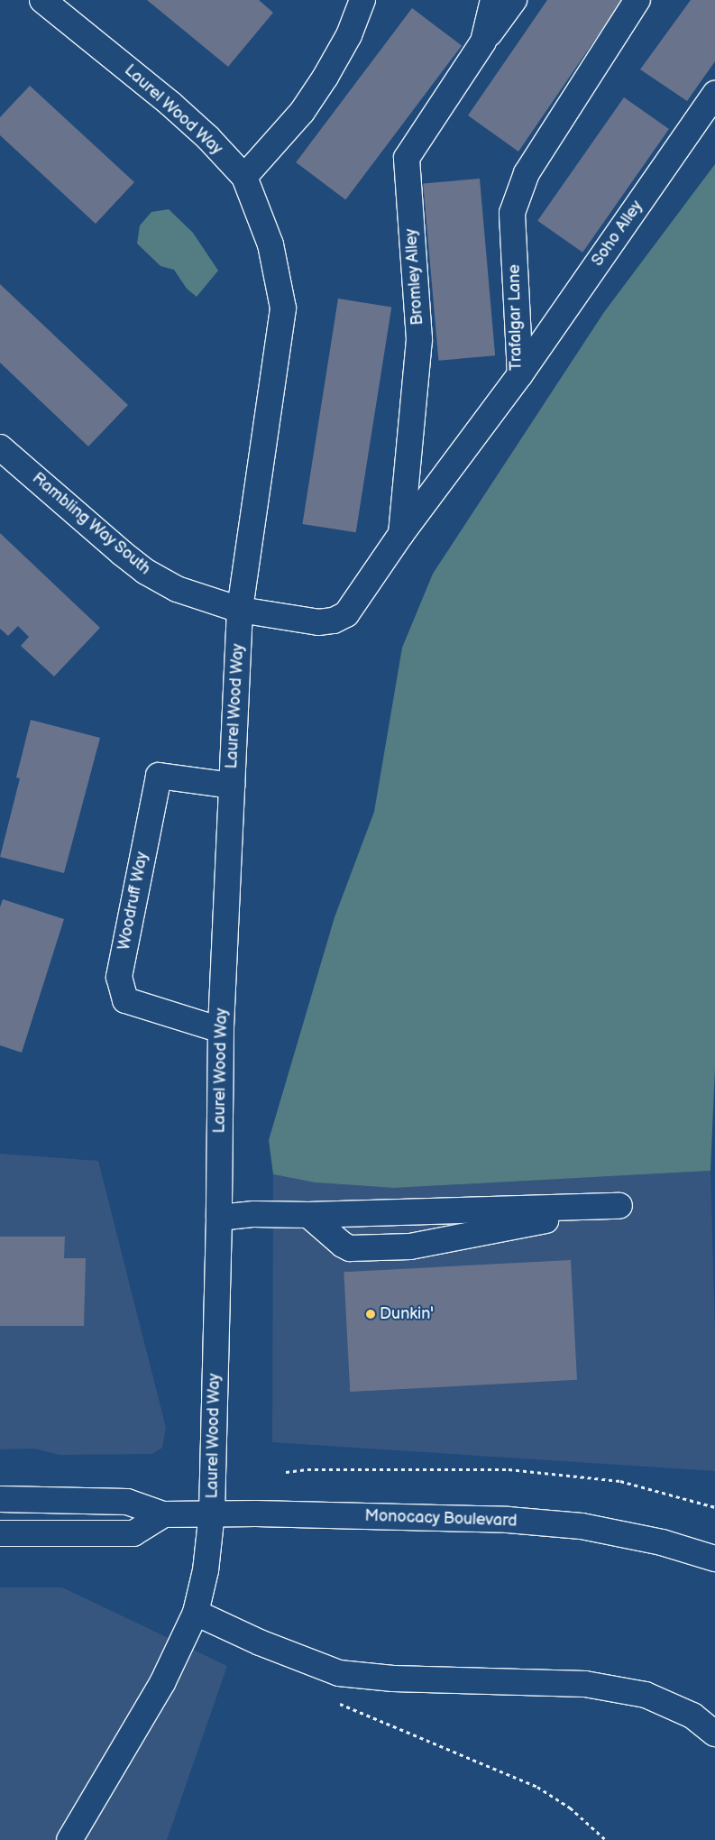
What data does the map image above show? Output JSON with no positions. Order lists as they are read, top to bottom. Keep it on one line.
{"streets":{"street":["Laurel Wood Way","Soho Alley","Bromley Alley","Trafalgar Lane","Rambling Way South","Woodruff Way","Monocacy Boulevard"]},"crossings":[["Laurel Wood Way","Trafalgar Lane"],["Laurel Wood Way","Rambling Way South"],["Laurel Wood Way","Woodruff Way"],["Laurel Wood Way","Monocacy Boulevard"],["Soho Alley","Trafalgar Lane"],["Bromley Alley","Trafalgar Lane"],["Trafalgar Lane","Rambling Way South"]],"places":["Dunkin'"]}
